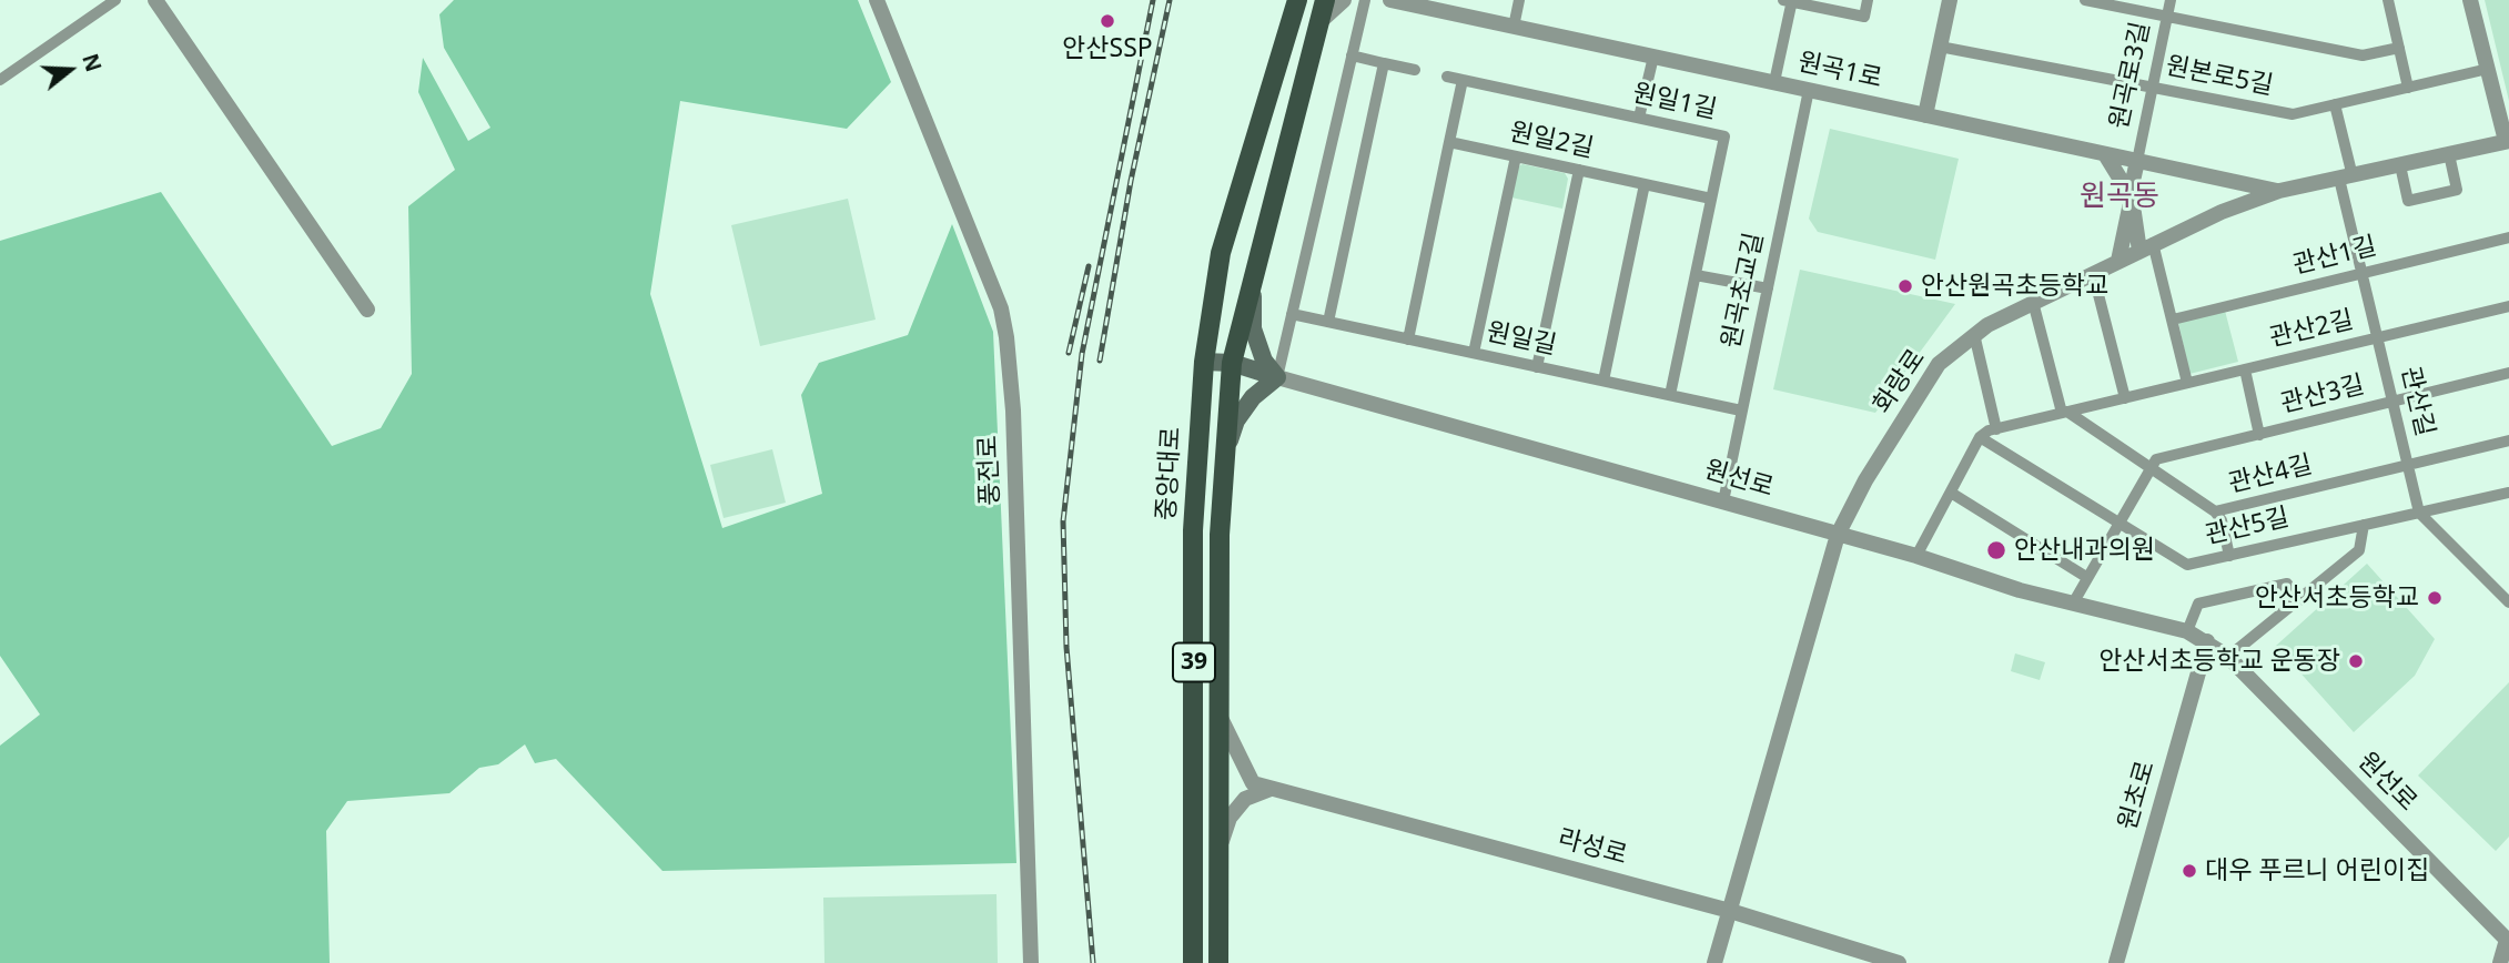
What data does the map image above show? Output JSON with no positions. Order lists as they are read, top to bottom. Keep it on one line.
{"streets":{"main road":["중앙대로","39"],"street":["원곡1로","원곡로3길","원본로5길","원일1길","원일2길","관산1길","원곡초교길","관산2길","원일길","화랑로","관산3길","관산길","풍전로","관산4길","원선로","관산5길","원초로","라성로"]},"crossings":[["원곡1로","원곡로3길"],["원곡1로","원곡초교길"],["원곡1로","화랑로"],["원곡로3길","원본로5길"],["원본로5길","관산길"],["원일1길","원일2길"],["원일1길","원일길"],["관산1길","관산길"],["원곡초교길","원일길"],["원곡초교길","원선로"],["관산2길","관산길"],["관산2길","관산4길"],["관산2길","관산5길"],["화랑로","관산길"],["화랑로","원선로"],["화랑로","라성로"],["관산3길","관산길"],["관산3길","관산4길"],["관산길","관산4길"],["관산길","관산5길"],["원선로","원초로"]],"districts":["원곡동"],"places":["안산SSP","안산원곡초등학교","안산내과의원","안산서초등학교","안산서초등학교 운동장","대우 푸르니 어린이집"],"north":"right"}
